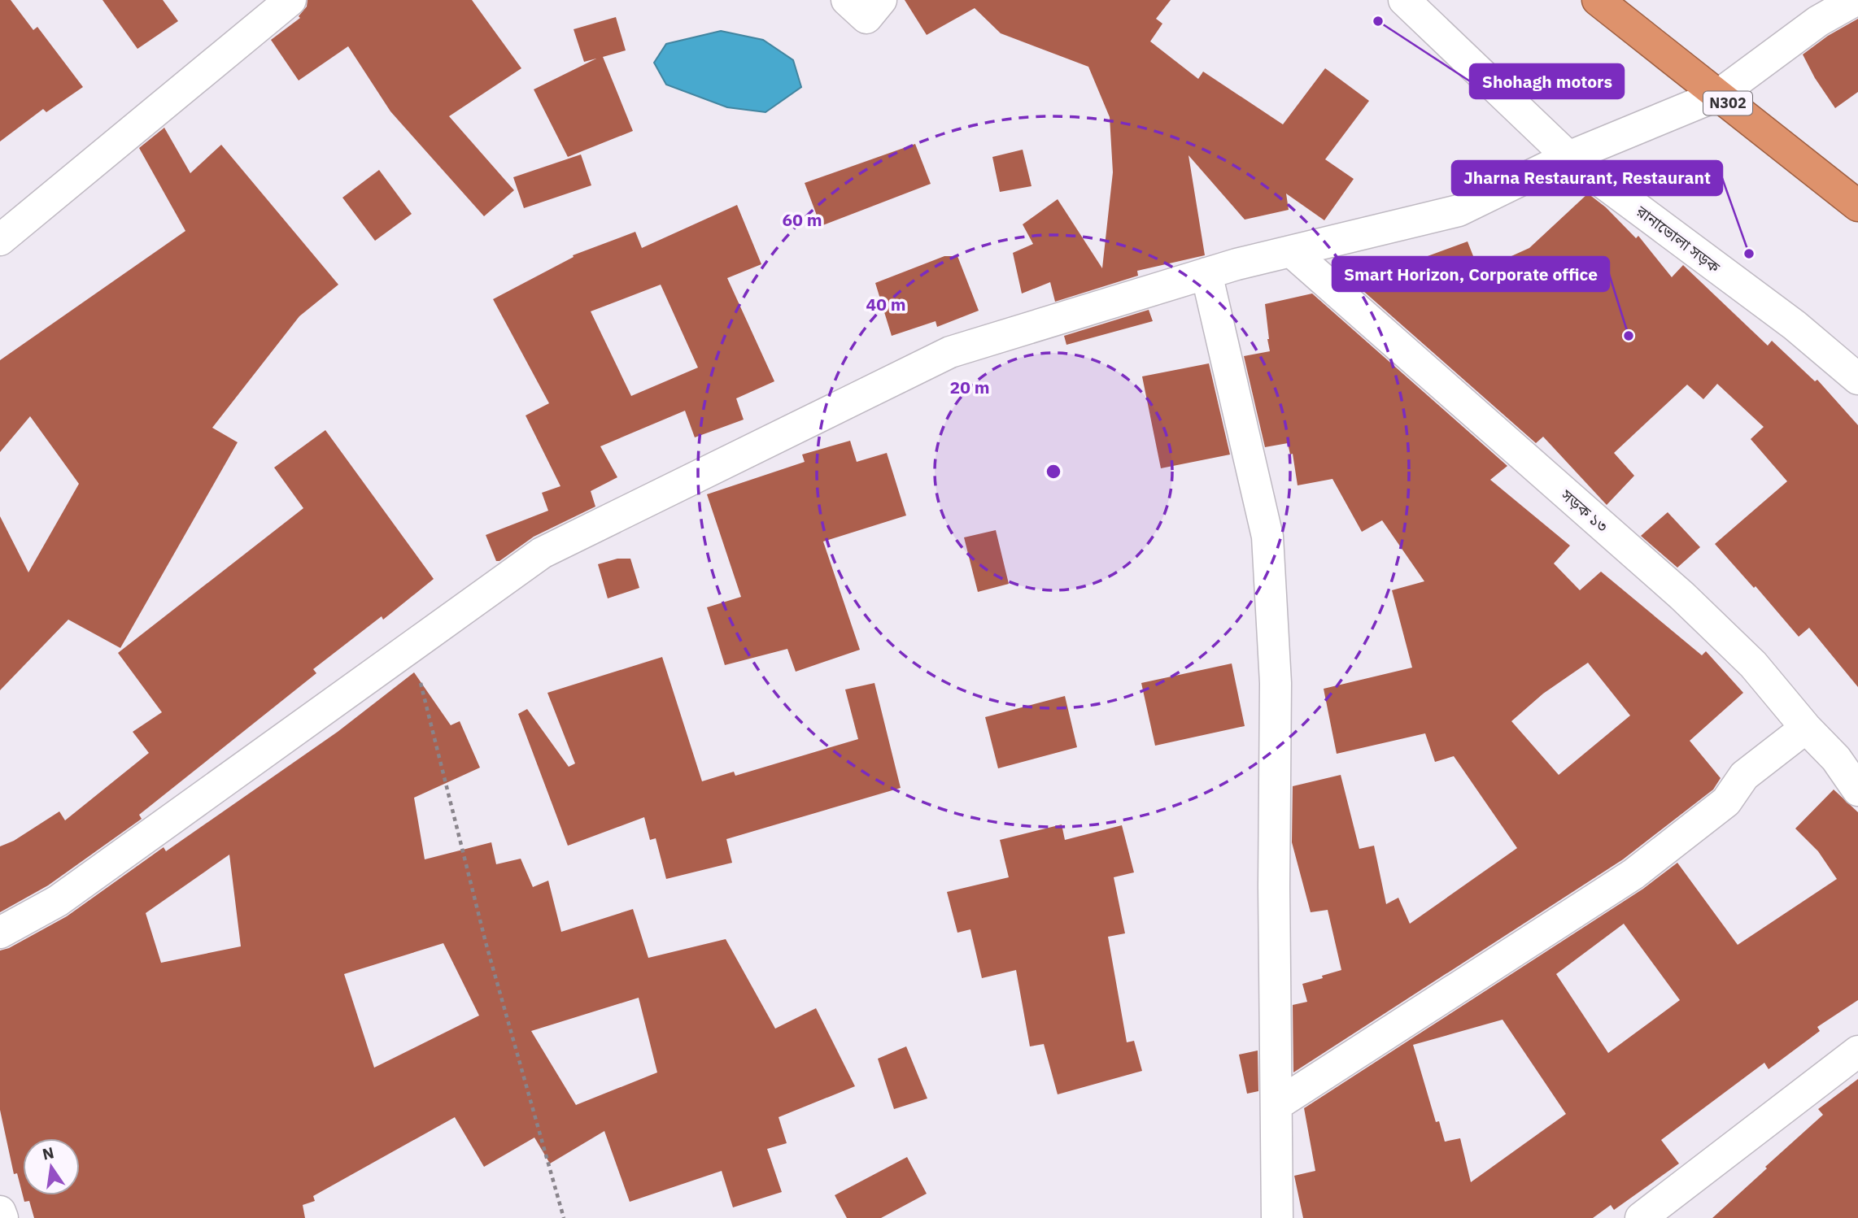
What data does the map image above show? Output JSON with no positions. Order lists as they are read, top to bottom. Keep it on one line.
{"streets":{"highway":["N302"],"street":["রানাভোলা সড়ক","সড়ক ১৩"]},"places":["Shohagh motors","Jharna Restaurant, Restaurant","Smart Horizon, Corporate office"],"north":"top","rings":["60 m","40 m","20 m"]}
